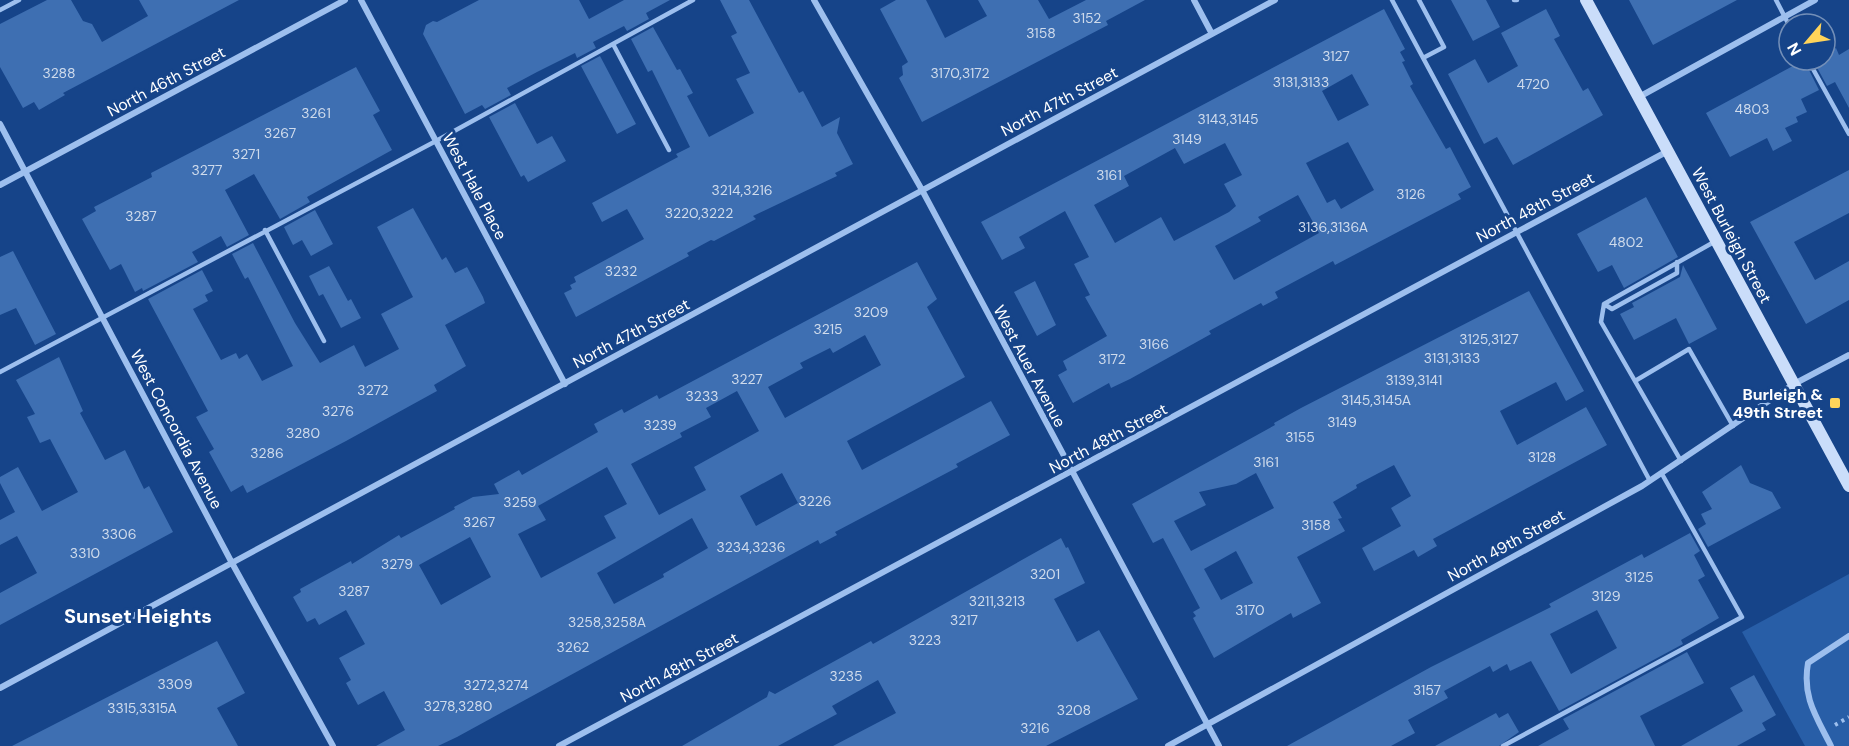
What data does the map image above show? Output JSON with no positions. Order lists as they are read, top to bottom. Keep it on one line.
{"streets":{"main road":["West Burleigh Street"],"street":["North 46th Street","North 47th Street","West Hale Place","North 48th Street","West Auer Avenue","West Concordia Avenue","North 49th Street"]},"crossings":[["North 46th Street","West Concordia Avenue"],["North 47th Street","West Hale Place"],["North 47th Street","West Auer Avenue"],["North 47th Street","West Concordia Avenue"],["North 48th Street","West Burleigh Street"],["North 48th Street","West Auer Avenue"],["West Burleigh Street","North 49th Street"],["West Auer Avenue","North 49th Street"]],"districts":["Sunset Heights"],"places":{"transit":["Burleigh & 49th Street"]},"house_numbers":["3152","3158","3127","3288","3170,3172","3131,3133","4720","4803","3261","3143,3145","3267","3149","3271","3277","3161","3214,3216","3126","3220,3222","3287","3136,3136A","4802","3232","3209","3215","3125,3127","3166","3131,3133","3172","3227","3139,3141","3272","3233","3145,3145A","3276","3149","3239","3280","3155","3286","3128","3161","3226","3259","3267","3158","3306","3234,3236","3310","3279","3201","3125","3287","3129","3211,3213","3170","3217","3258,3258A","3223","3262","3235","3309","3272,3274","3157","3278,3280","3315,3315A","3208","3216"],"north":"bottom left"}
